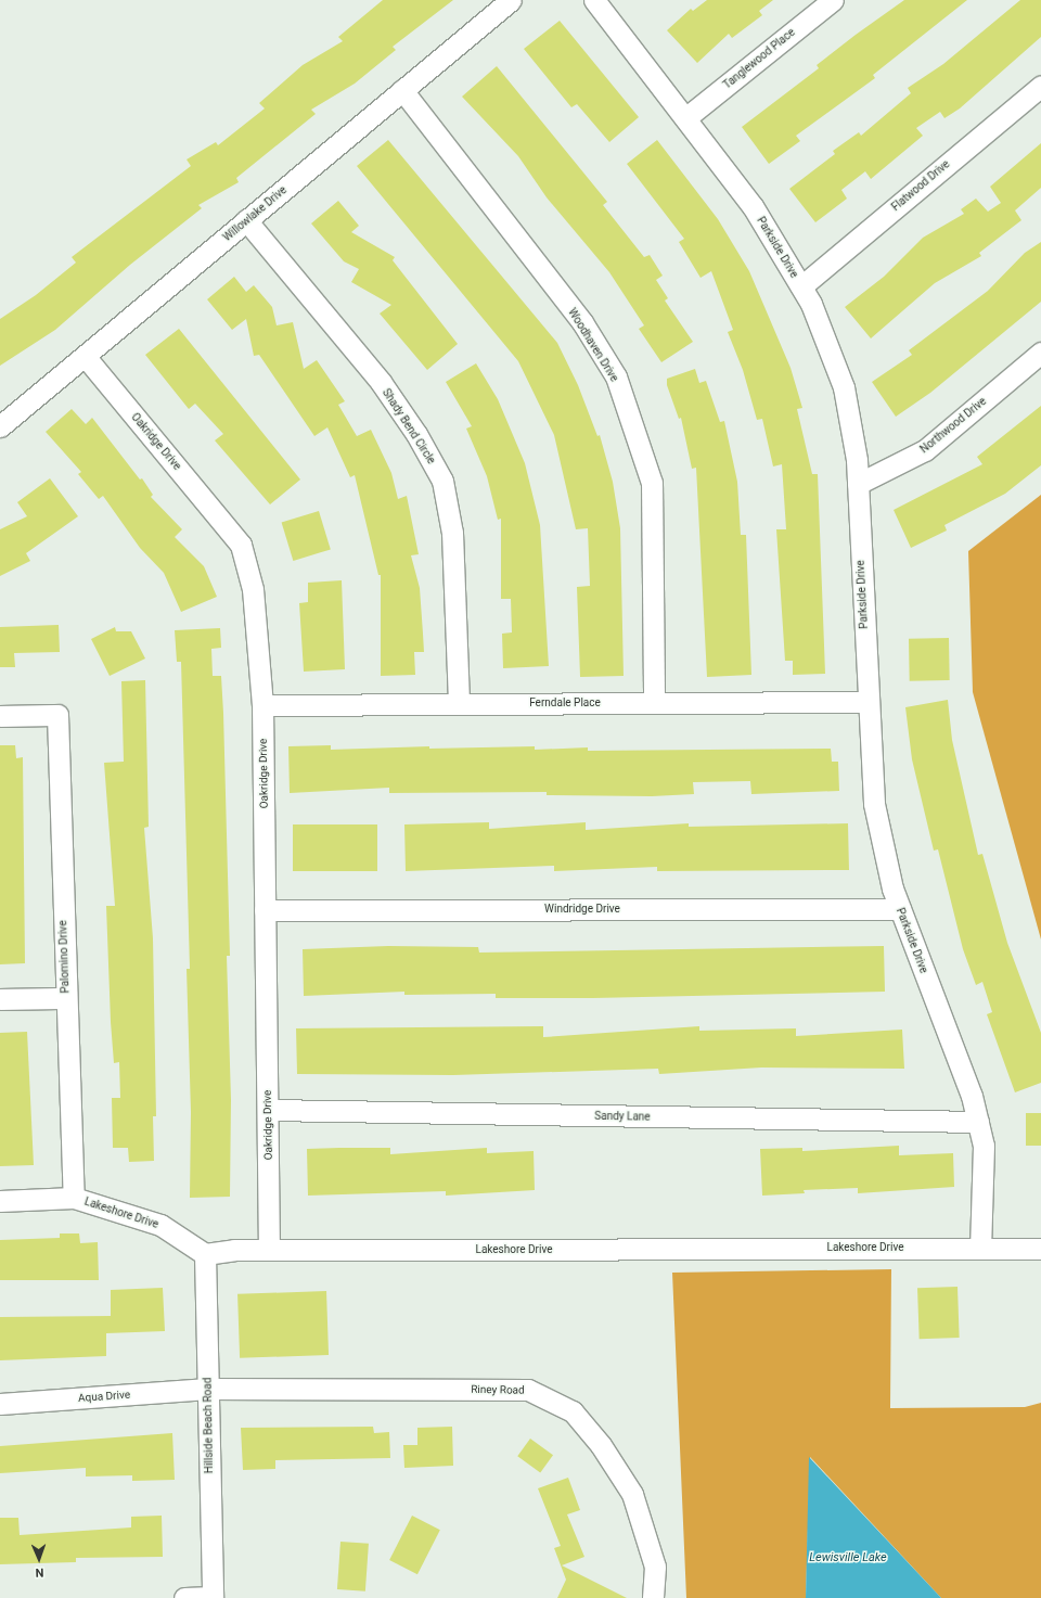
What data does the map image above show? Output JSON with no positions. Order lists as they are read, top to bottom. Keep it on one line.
{"streets":{"street":["Tanglewood Place","Flatwood Drive","Willowlake Drive","Parkside Drive","Woodhaven Drive","Northwood Drive","Shady Bend Circle","Oakridge Drive","Ferndale Place","Windridge Drive","Palomino Drive","Sandy Lane","Lakeshore Drive","Riney Road","Aqua Drive","Hillside Beach Road"]},"crossings":[["Tanglewood Place","Parkside Drive"],["Flatwood Drive","Parkside Drive"],["Willowlake Drive","Woodhaven Drive"],["Willowlake Drive","Shady Bend Circle"],["Willowlake Drive","Oakridge Drive"],["Parkside Drive","Northwood Drive"],["Parkside Drive","Ferndale Place"],["Parkside Drive","Windridge Drive"],["Parkside Drive","Sandy Lane"],["Parkside Drive","Lakeshore Drive"],["Woodhaven Drive","Ferndale Place"],["Shady Bend Circle","Ferndale Place"],["Oakridge Drive","Ferndale Place"],["Oakridge Drive","Windridge Drive"],["Oakridge Drive","Sandy Lane"],["Oakridge Drive","Lakeshore Drive"],["Palomino Drive","Lakeshore Drive"],["Lakeshore Drive","Hillside Beach Road"],["Riney Road","Aqua Drive"],["Riney Road","Hillside Beach Road"],["Aqua Drive","Hillside Beach Road"]],"water":["Lewisville Lake"],"north":"bottom"}
